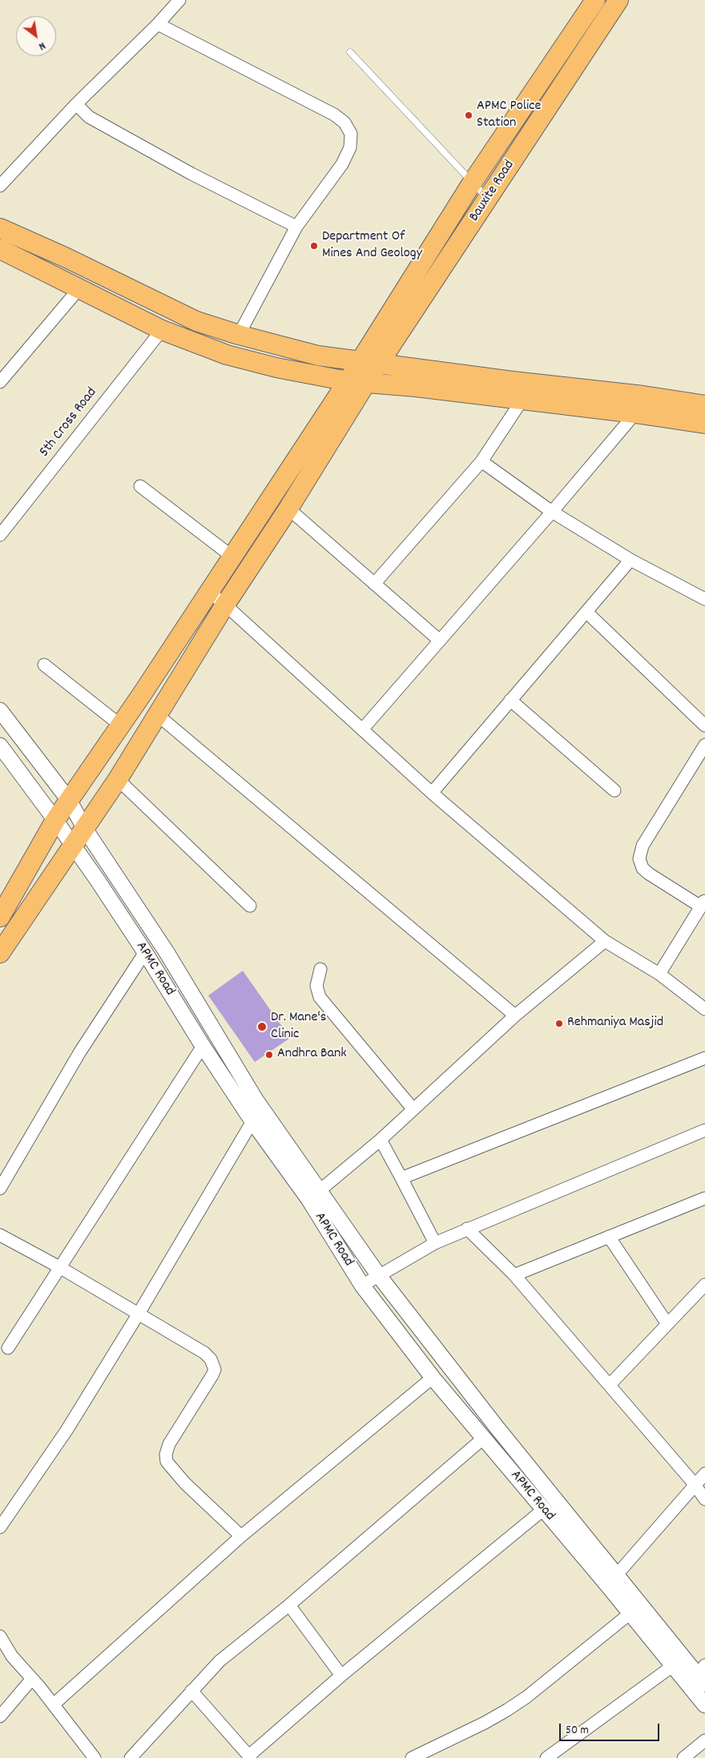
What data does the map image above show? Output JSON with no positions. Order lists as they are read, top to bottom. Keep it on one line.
{"streets":{"main road":["Bauxite Road"],"street":["5th Cross Road","APMC Road"]},"crossings":[["Bauxite Road","APMC Road"]],"places":["APMC Police Station","Department Of Mines And Geology","Rehmaniya Masjid","Dr. Mane's Clinic","Andhra Bank"],"scale_bar":"50 m","north":"bottom right"}
